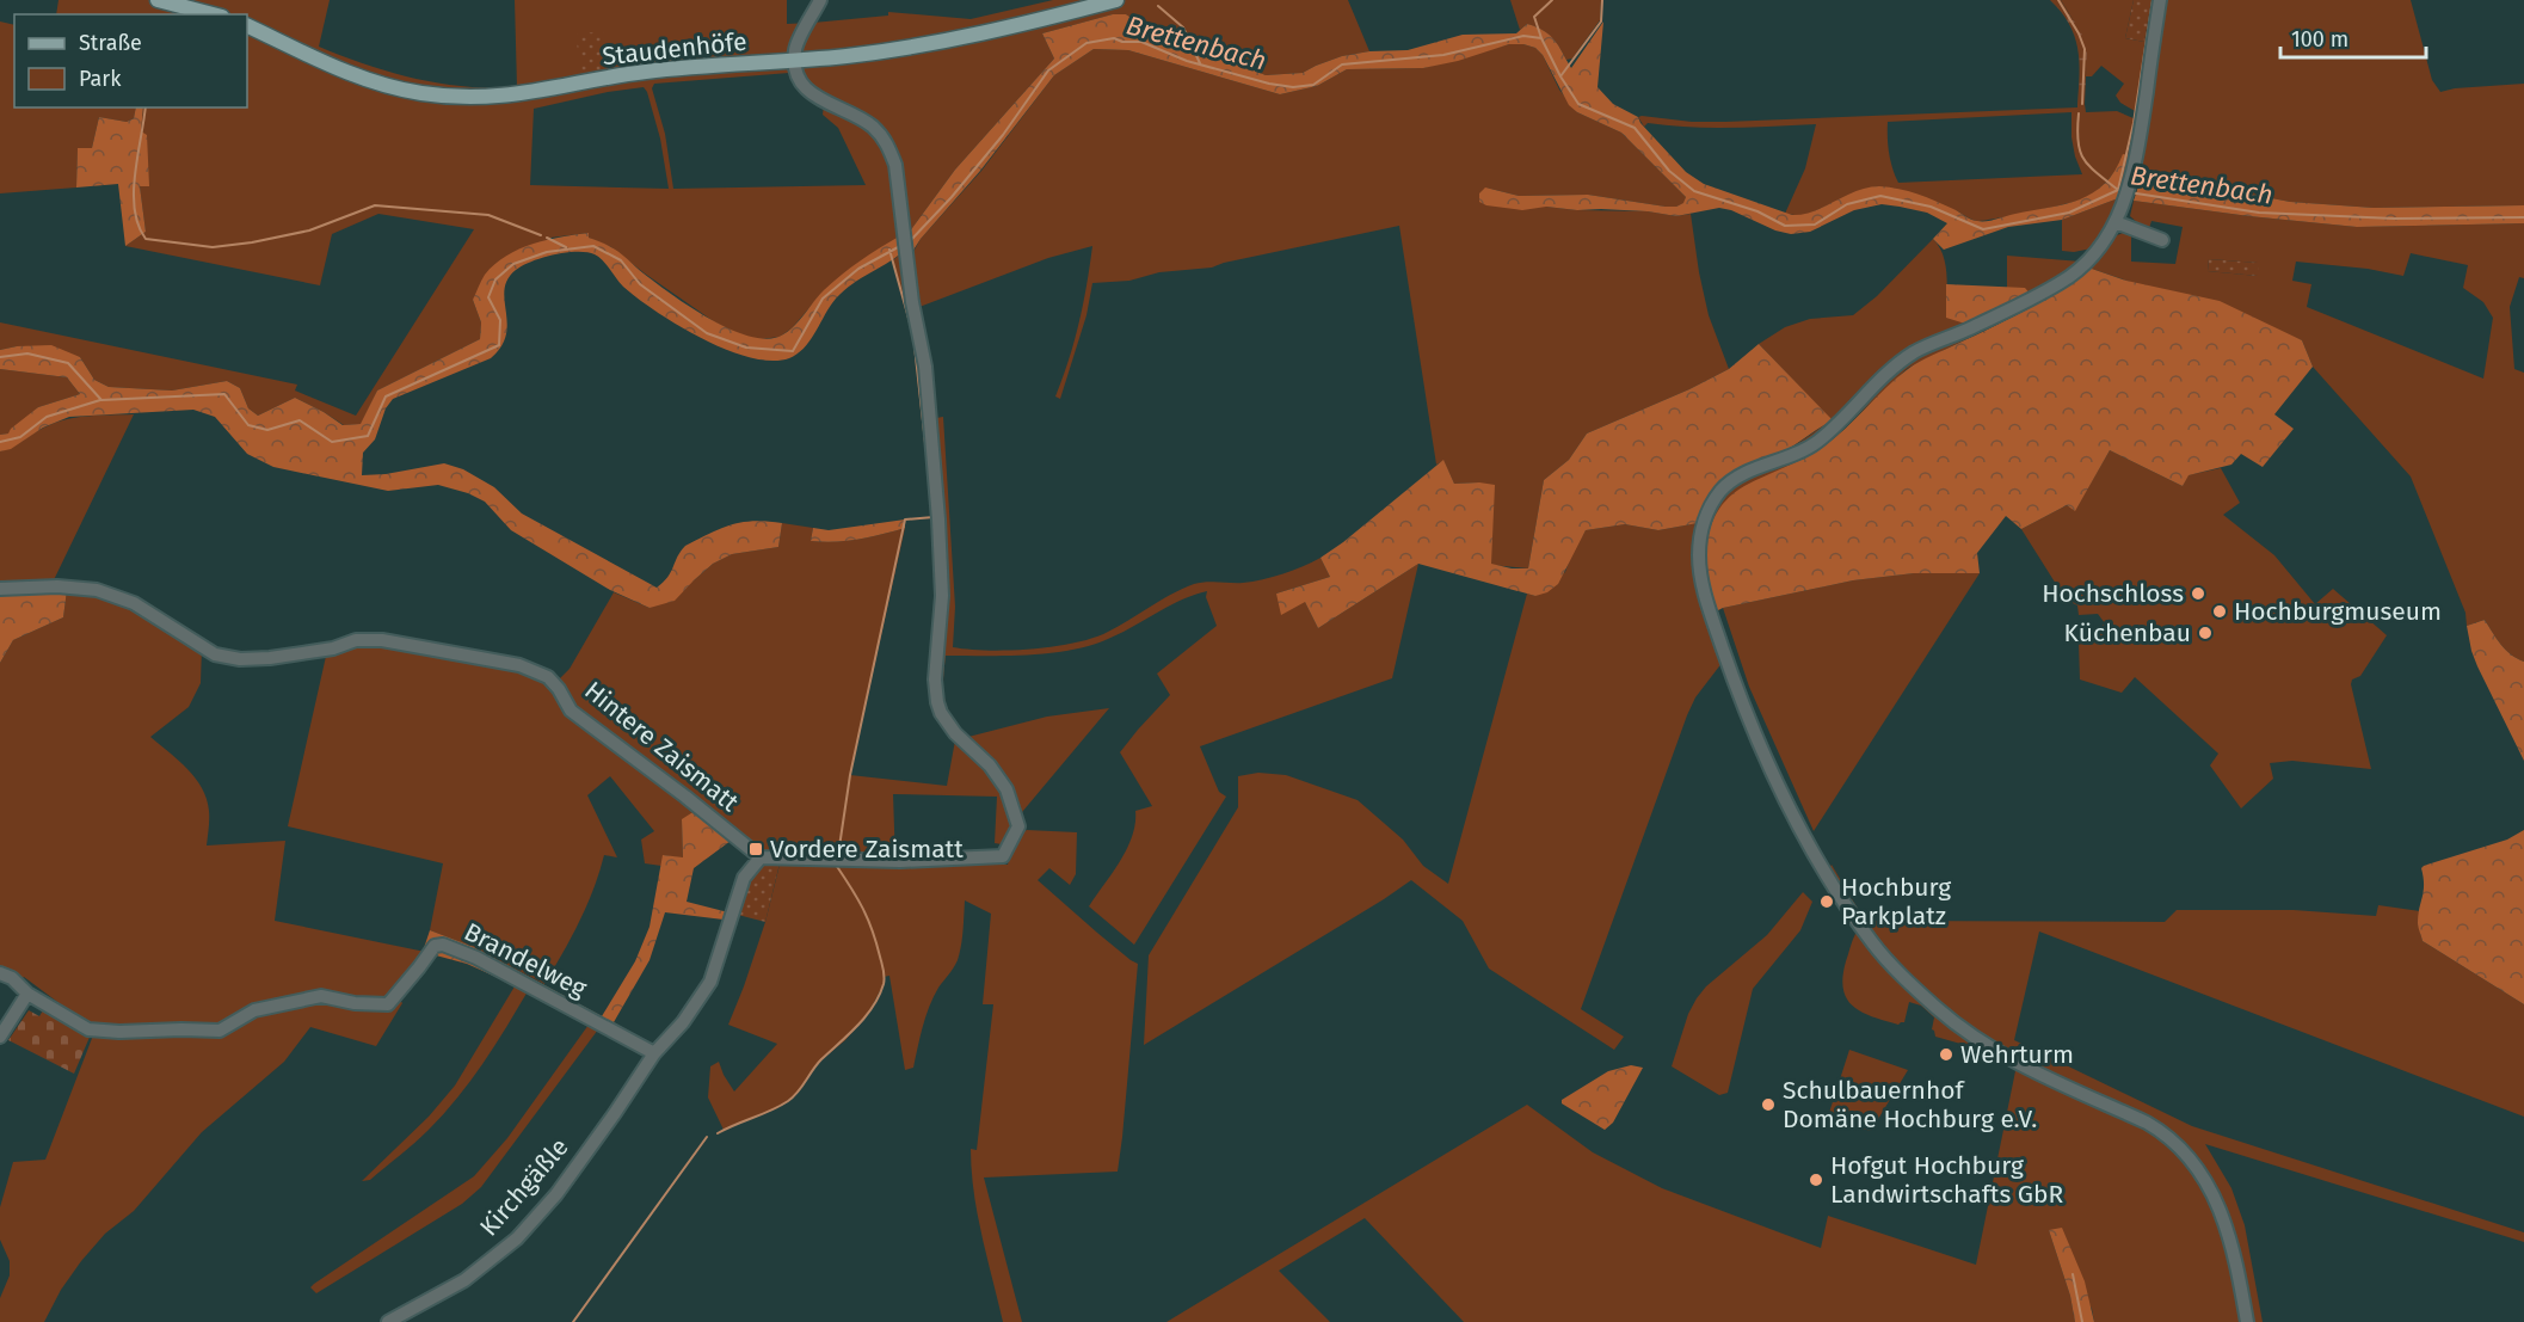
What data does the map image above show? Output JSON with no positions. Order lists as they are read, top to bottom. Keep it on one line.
{"streets":{"main road":["Staudenhöfe"],"street":["Hintere Zaismatt","Brandelweg","Kirchgäßle"]},"crossings":[["Brandelweg","Kirchgäßle"]],"water":["Brettenbach"],"places":{"other":["Hochschloss","Hochburgmuseum","Küchenbau","Hochburg Parkplatz","Wehrturm","Schulbauernhof Domäne Hochburg e.V.","Hofgut Hochburg Landwirtschafts GbR"],"transit":["Vordere Zaismatt"]},"legend":["Straße","Park"],"scale_bar":"100 m"}
